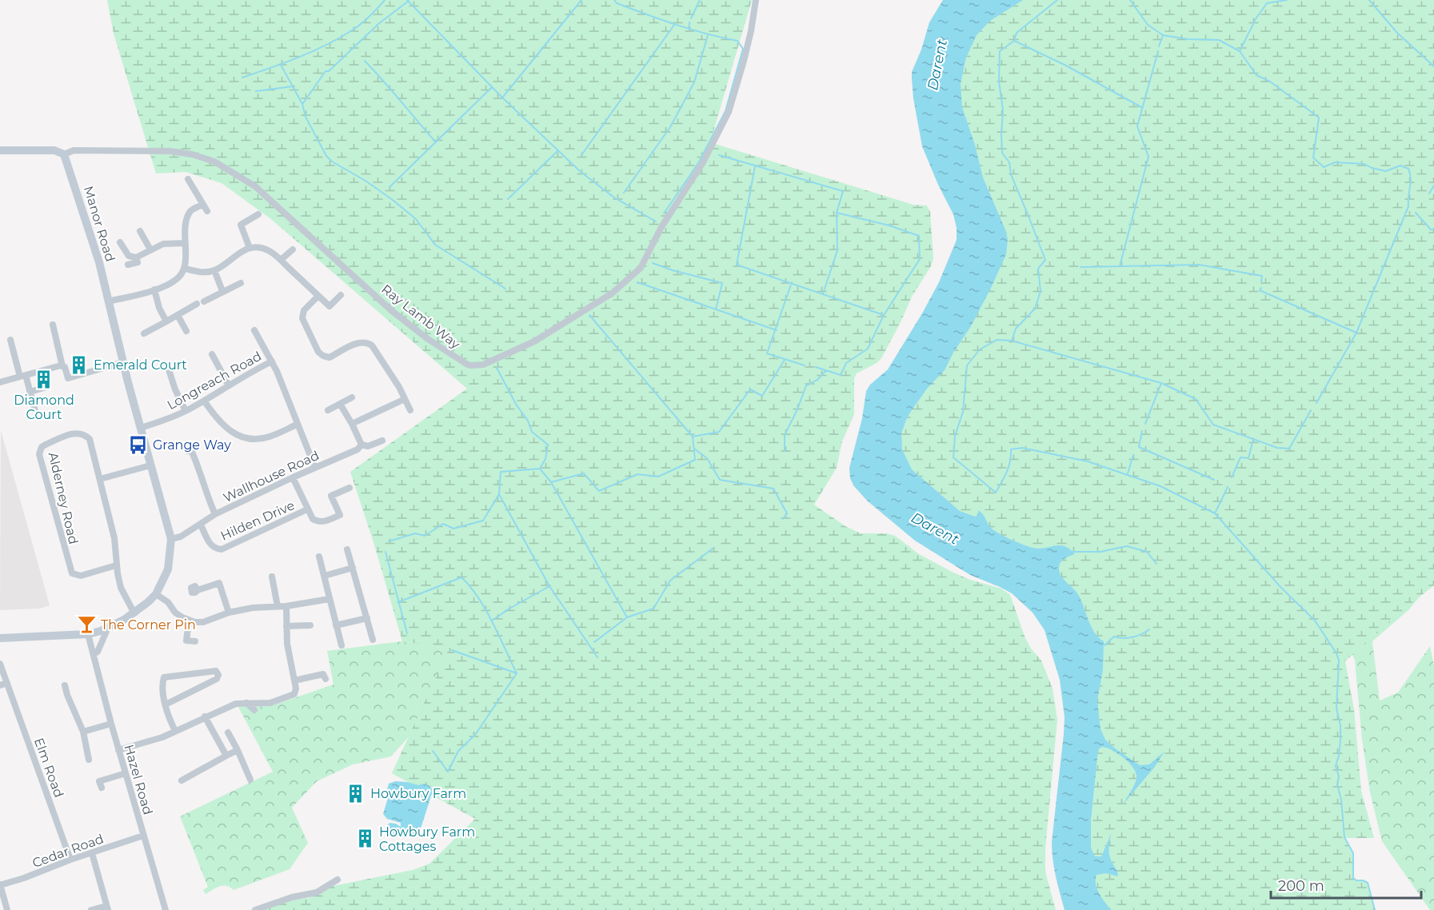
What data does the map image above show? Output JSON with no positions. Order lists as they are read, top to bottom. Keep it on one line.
{"streets":{"street":["Manor Road","Ray Lamb Way","Longreach Road","Wallhouse Road","Alderney Road","Hilden Drive","Elm Road","Hazel Road","Cedar Road"]},"crossings":[["Manor Road","Ray Lamb Way"],["Manor Road","Longreach Road"],["Manor Road","Wallhouse Road"],["Wallhouse Road","Hilden Drive"],["Elm Road","Cedar Road"],["Hazel Road","Cedar Road"]],"water":["Darent"],"places":{"building":["Emerald Court","Diamond Court","Howbury Farm","Howbury Farm Cottages"],"bus stop":["Grange Way"],"bar":["The Corner Pin"]},"scale_bar":"200 m"}
